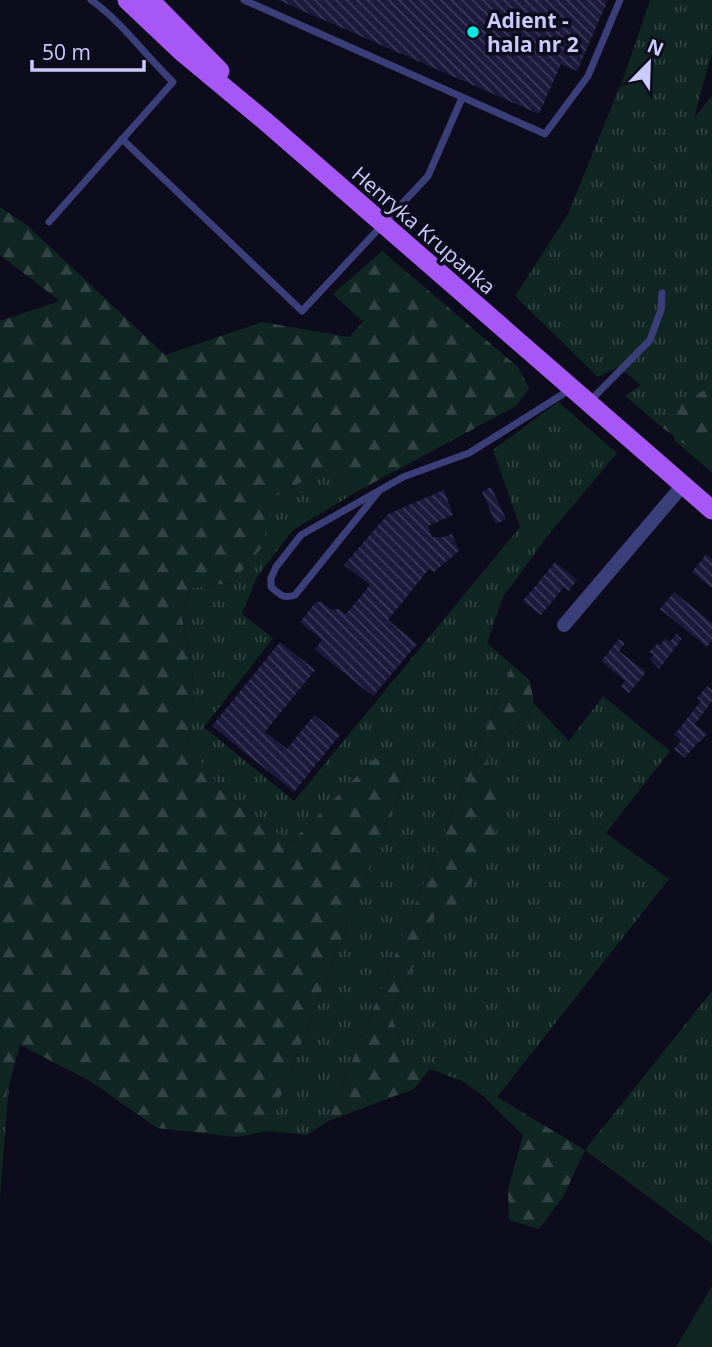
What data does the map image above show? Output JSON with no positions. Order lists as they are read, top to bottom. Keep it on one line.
{"streets":{"main road":["Henryka Krupanka"]},"places":["Adient - hala nr 2"],"scale_bar":"50 m","north":"top right"}
